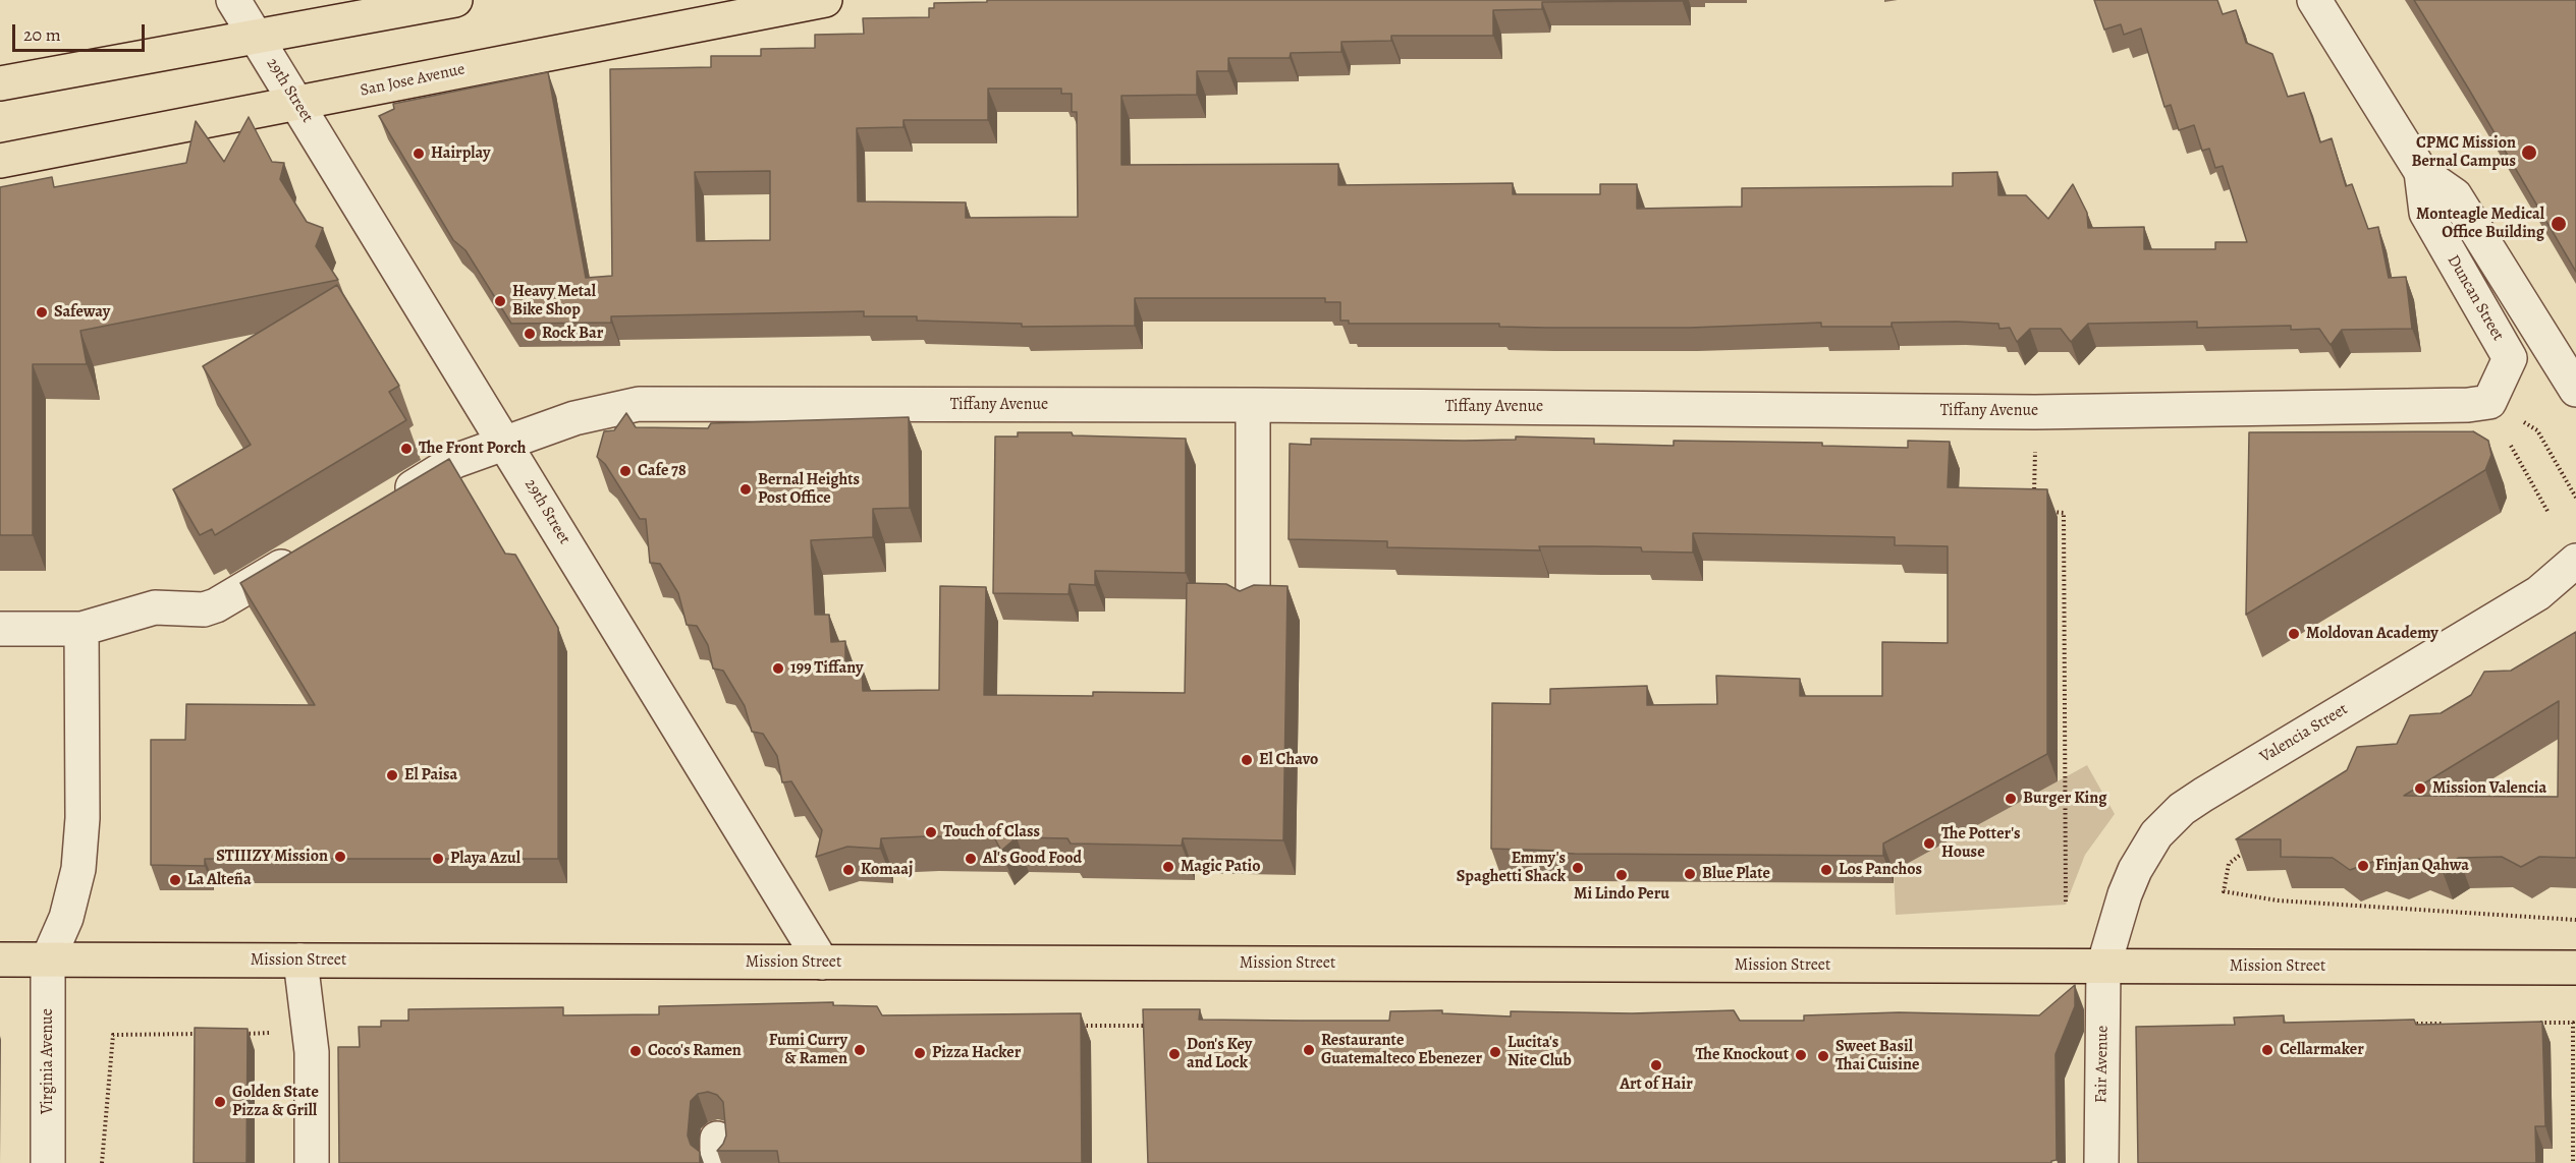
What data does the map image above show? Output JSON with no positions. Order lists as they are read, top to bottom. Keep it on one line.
{"streets":{"main road":["San Jose Avenue","Mission Street"],"street":["29th Street","Duncan Street","Tiffany Avenue","Valencia Street","Virginia Avenue","Fair Avenue"]},"crossings":[["San Jose Avenue","29th Street"],["29th Street","Tiffany Avenue"],["29th Street","Mission Street"],["Duncan Street","Tiffany Avenue"],["Valencia Street","Mission Street"],["Valencia Street","Fair Avenue"],["Mission Street","Virginia Avenue"],["Mission Street","Fair Avenue"]],"places":["CPMC Mission Bernal Campus","Hairplay","Monteagle Medical Office Building","Heavy Metal Bike Shop","Safeway","Rock Bar","The Front Porch","Cafe 78","Bernal Heights Post Office","Moldovan Academy","199 Tiffany","El Chavo","El Paisa","Mission Valencia","Burger King","Touch of Class","The Potter's House","STIIIZY Mission","Playa Azul","Al's Good Food","Finjan Qahwa","Magic Patio","Emmy's Spaghetti Shack","Komaaj","Los Panchos","Blue Plate","Mi Lindo Peru","La Alteña","Fumi Curry & Ramen","Restaurante Guatemalteco Ebenezer","Cellarmaker","Coco's Ramen","Lucita's Nite Club","Pizza Hacker","Don's Key and Lock","The Knockout","Sweet Basil Thai Cuisine","Art of Hair","Golden State Pizza & Grill"],"scale_bar":"20 m"}
